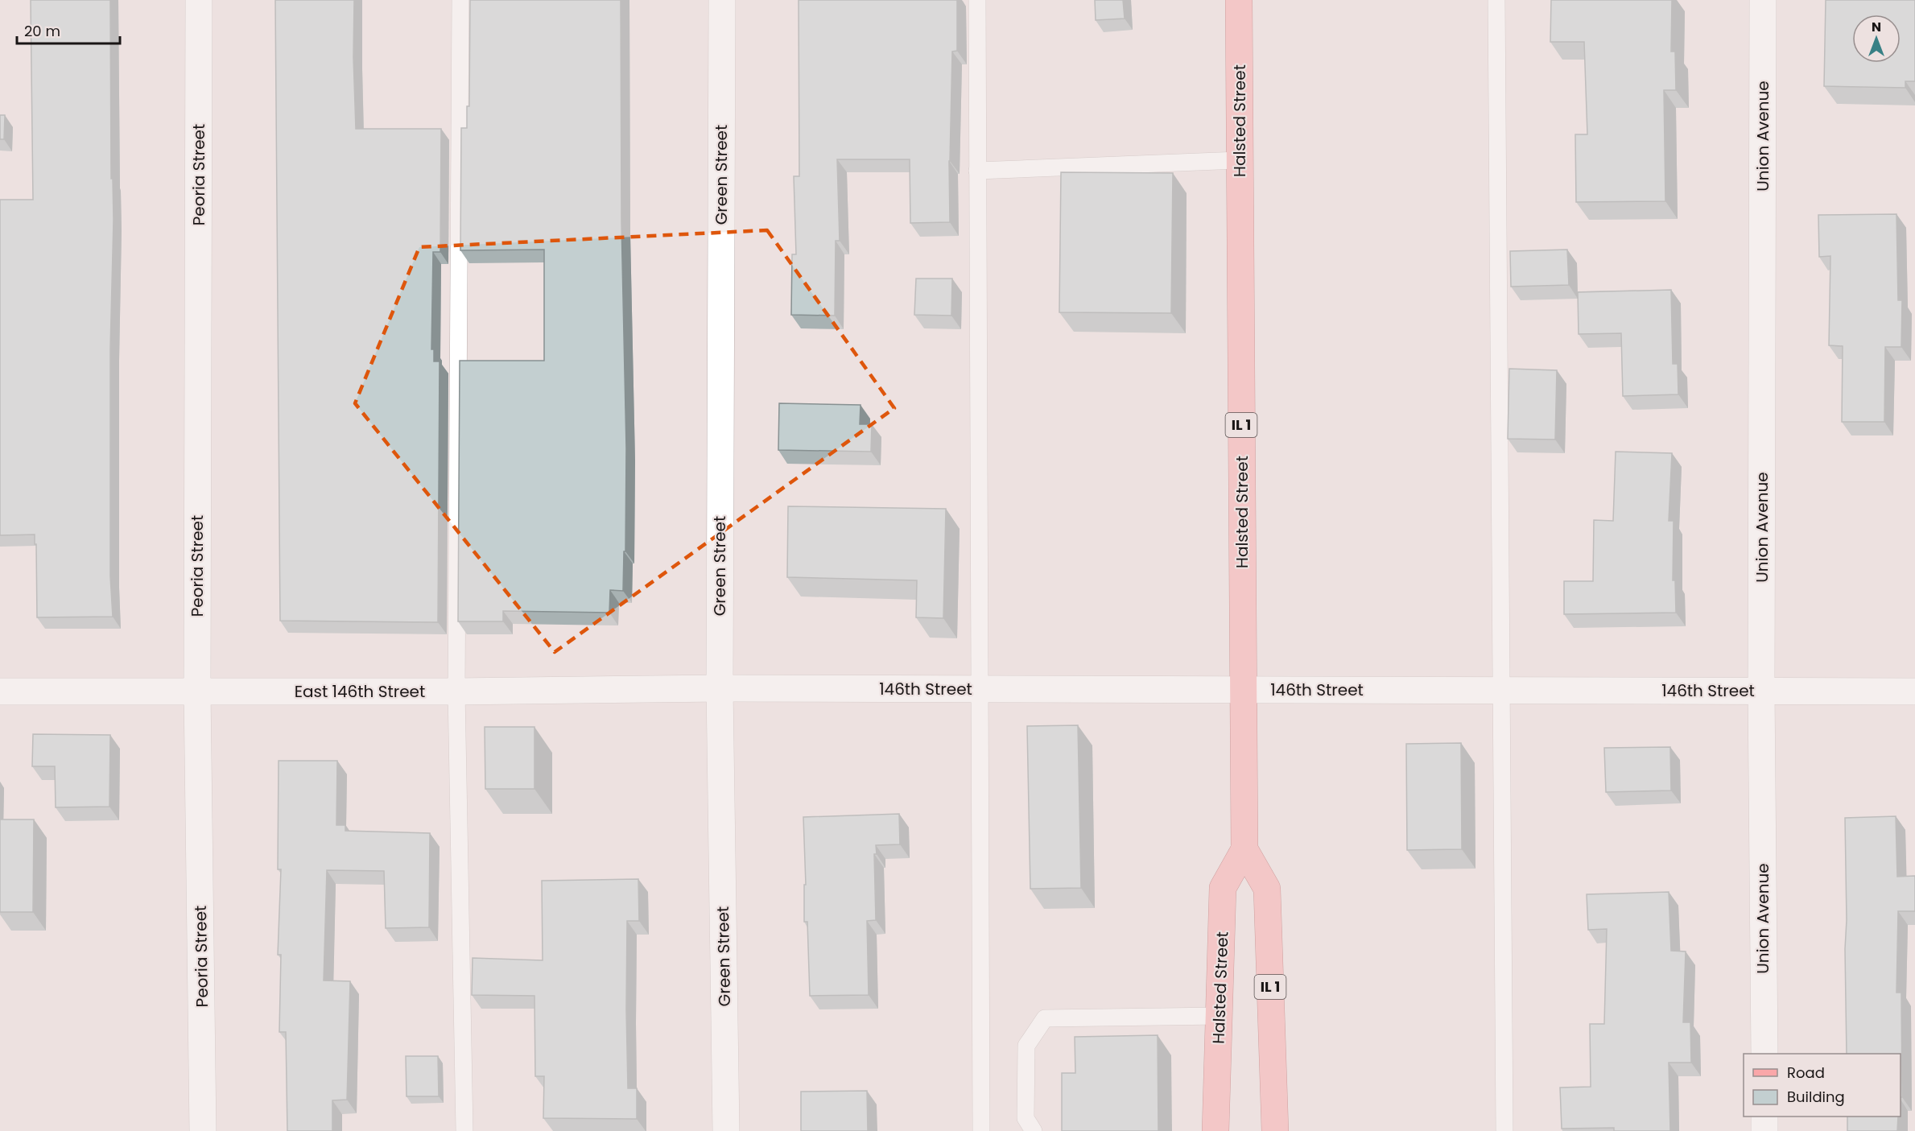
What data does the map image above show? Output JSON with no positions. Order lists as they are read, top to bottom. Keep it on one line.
{"streets":{"main road":["Halsted Street","IL 1"],"street":["Union Avenue","Peoria Street","Green Street","146th Street","East 146th Street"]},"crossings":[["Halsted Street","146th Street"],["Union Avenue","146th Street"],["Peoria Street","East 146th Street"],["Green Street","146th Street"],["Green Street","East 146th Street"],["146th Street","East 146th Street"]],"legend":["Road","Building"],"scale_bar":"20 m","north":"top"}
